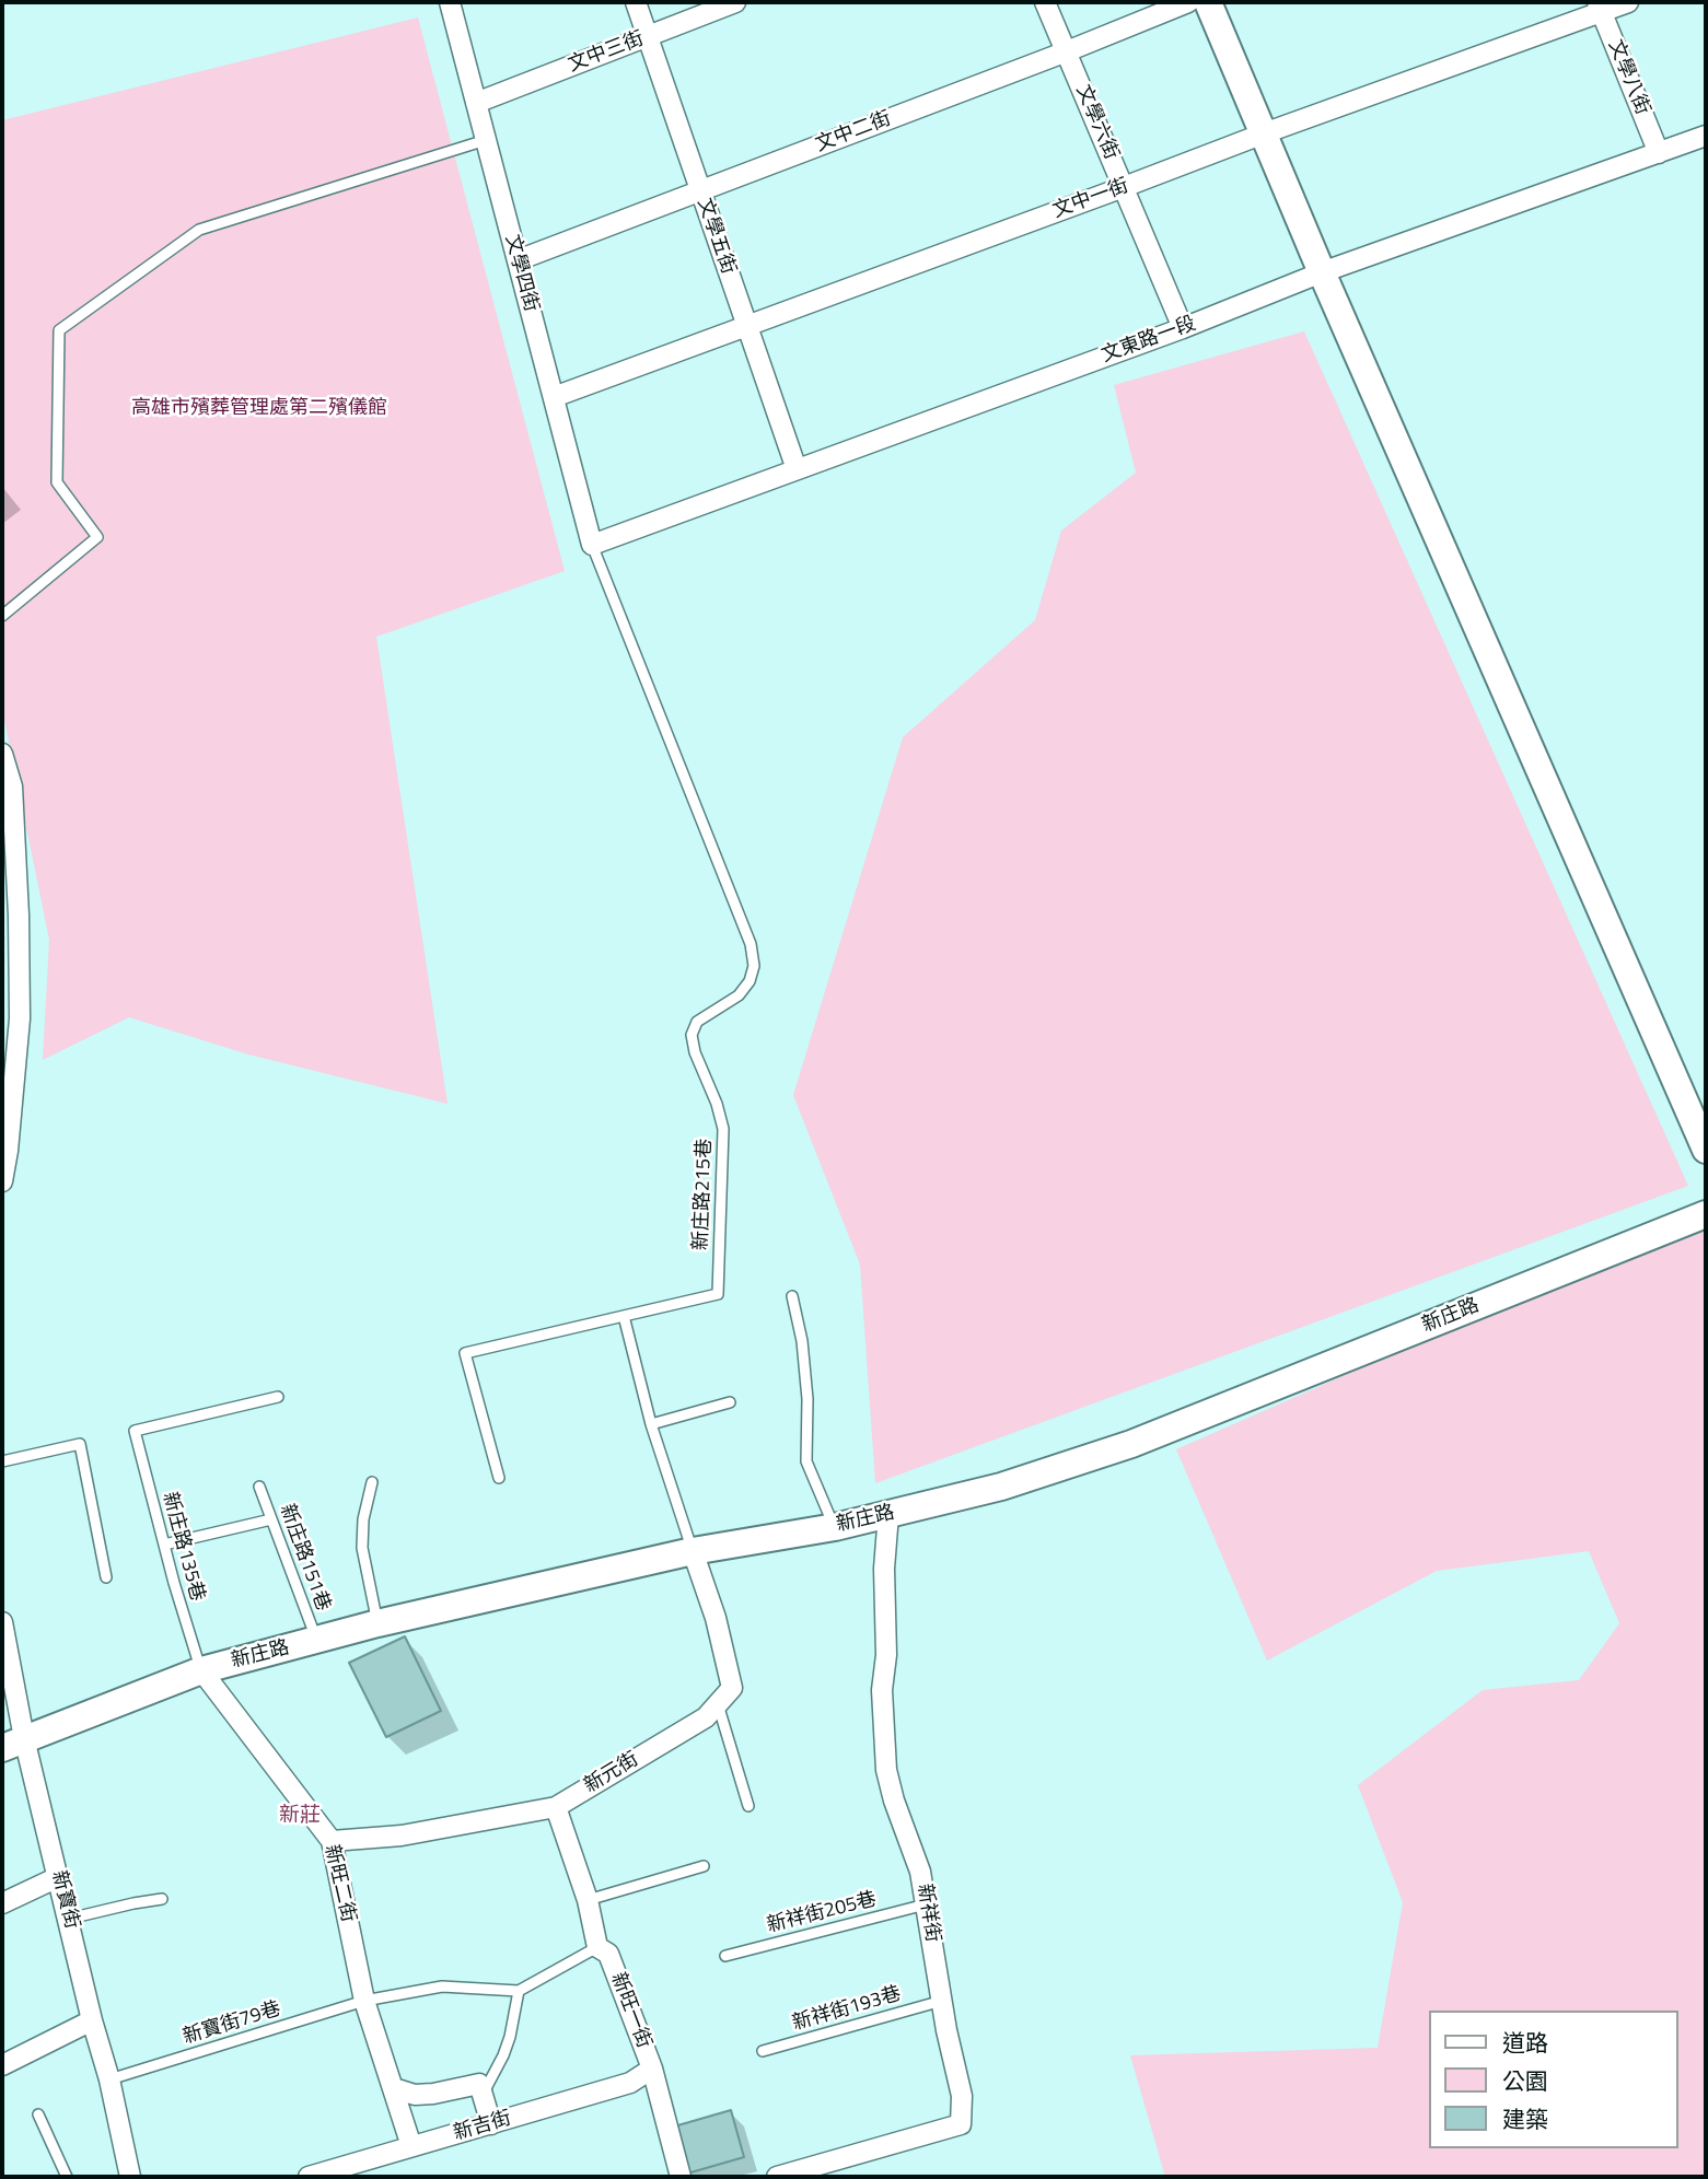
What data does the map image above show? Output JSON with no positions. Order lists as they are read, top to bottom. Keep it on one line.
{"streets":{"street":["文中三街","文學八街","文學六街","文中二街","文中一街","文學五街","文學四街","文東路一段","新庄路","新元街","新旺二街","新寶街","新祥街","新旺一街","新吉街"],"lane":["新庄路215巷","新庄路135巷","新庄路151巷","新祥街205巷","新祥街193巷","新寶街79巷"]},"crossings":[["文中三街","文學五街"],["文中三街","文學四街"],["文學八街","文中一街"],["文學八街","文東路一段"],["文學六街","文中二街"],["文學六街","文中一街"],["文學六街","文東路一段"],["文中二街","文學五街"],["文中二街","文學四街"],["文中一街","文學五街"],["文中一街","文學四街"],["文學五街","文東路一段"],["文學四街","文東路一段"],["文學四街","新庄路215巷"],["文東路一段","新庄路215巷"],["新庄路","新庄路135巷"],["新庄路","新庄路151巷"],["新庄路","新旺二街"],["新庄路","新寶街"],["新庄路","新祥街"],["新庄路135巷","新旺二街"],["新元街","新旺二街"],["新元街","新旺一街"],["新旺二街","新寶街79巷"],["新旺二街","新吉街"],["新寶街","新寶街79巷"],["新祥街205巷","新祥街"],["新祥街","新祥街193巷"],["新旺一街","新吉街"]],"districts":["新莊"],"parks":["高雄市殯葬管理處第二殯儀館"],"legend":["道路","公園","建築"]}
